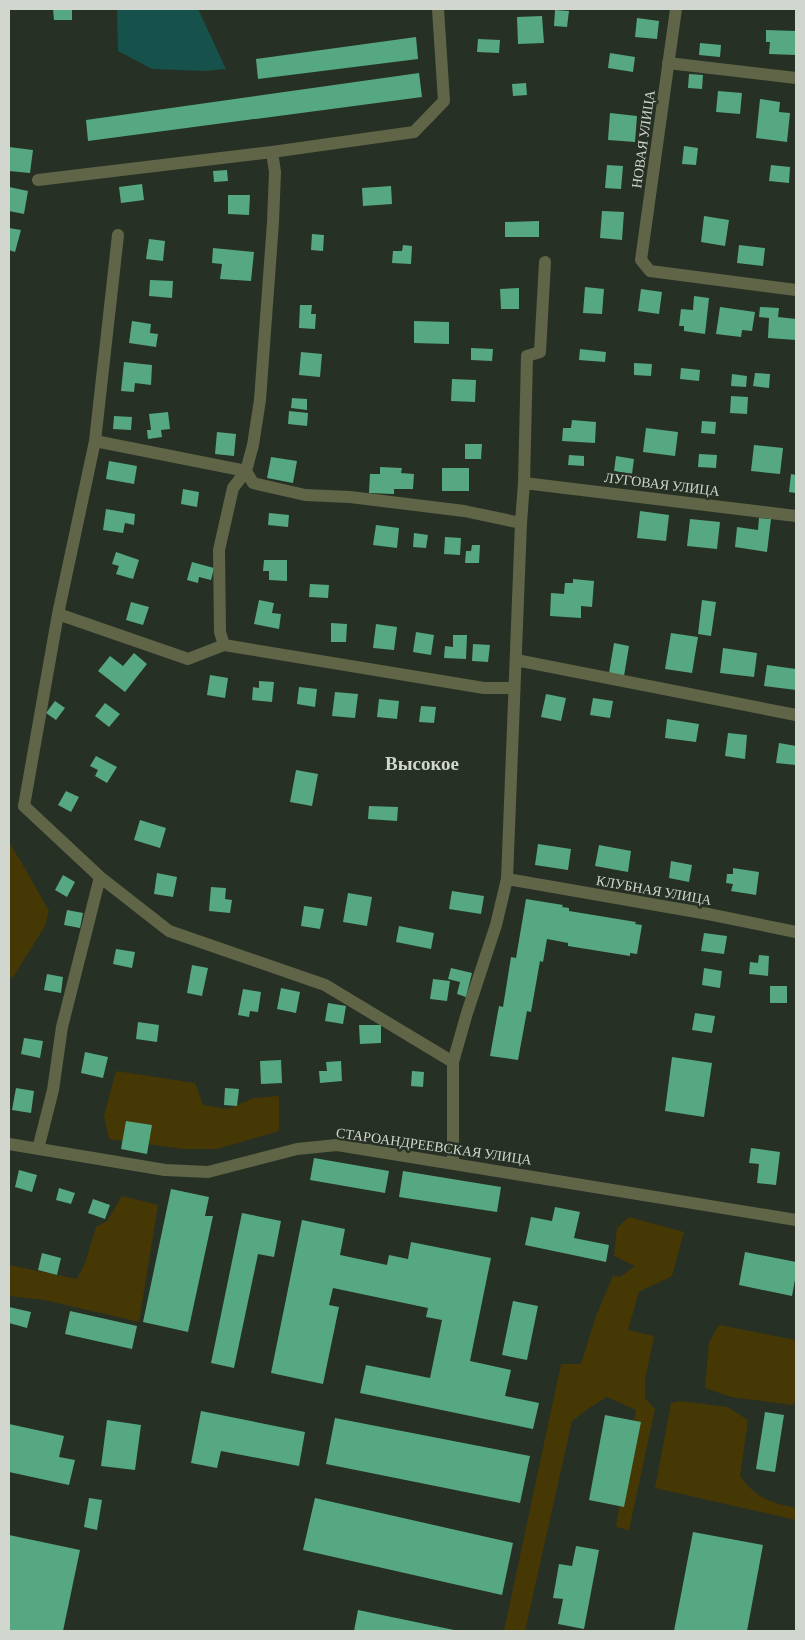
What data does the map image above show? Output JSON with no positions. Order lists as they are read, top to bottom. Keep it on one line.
{"streets":{"street":["НОВАЯ УЛИЦА","ЛУГОВАЯ УЛИЦА","КЛУБНАЯ УЛИЦА","СТАРОАНДРЕЕВСКАЯ УЛИЦА"]},"districts":["Высокое"]}
